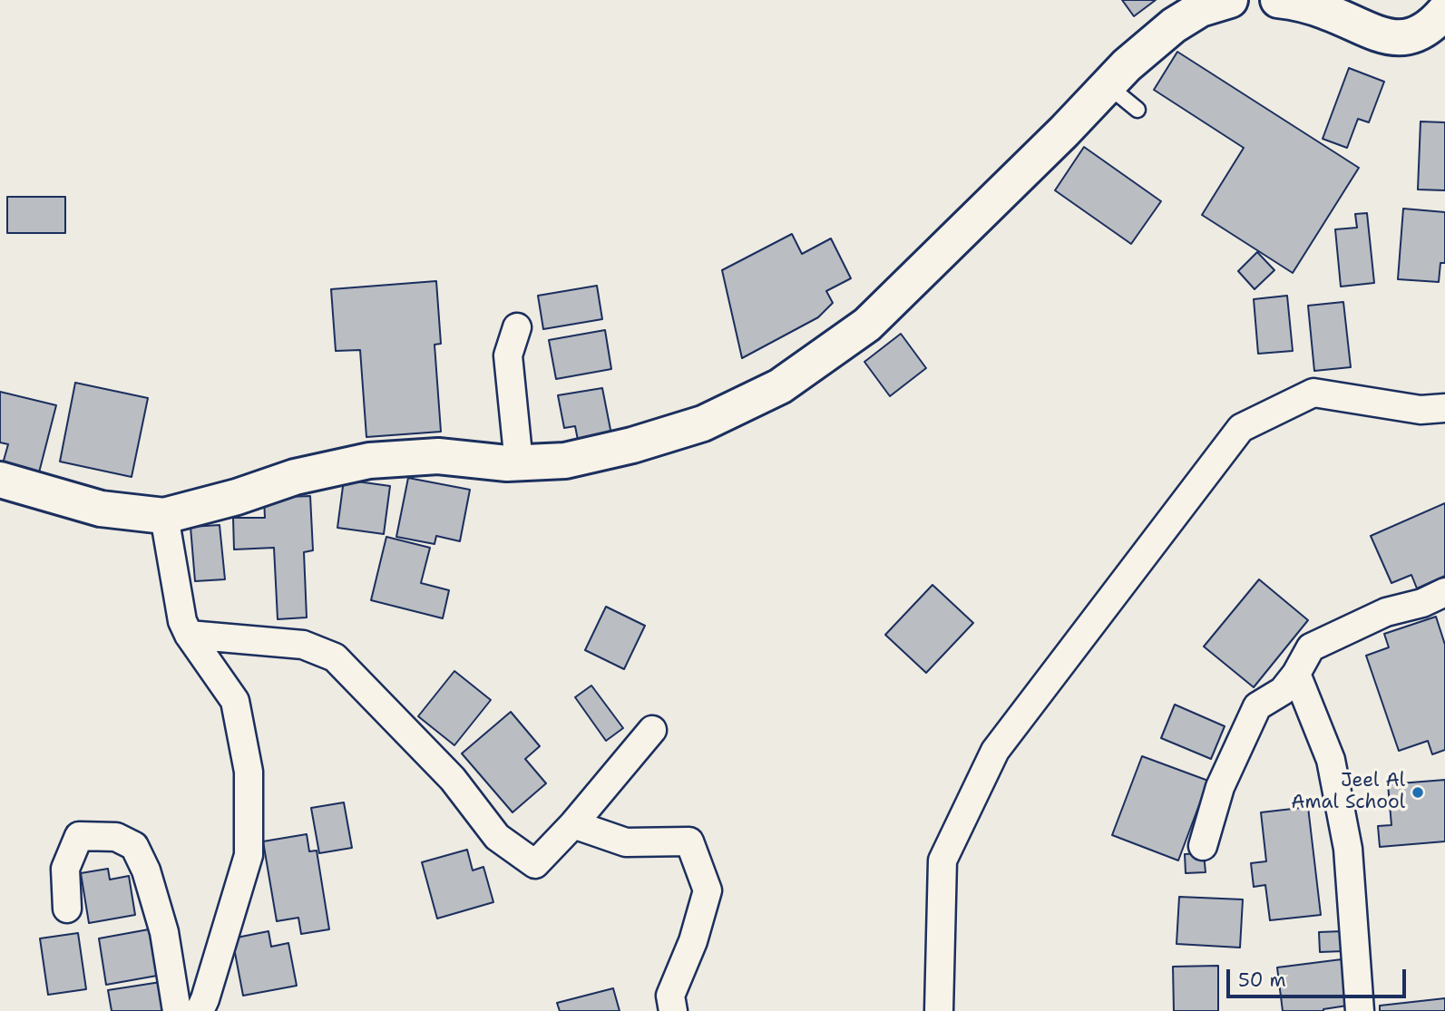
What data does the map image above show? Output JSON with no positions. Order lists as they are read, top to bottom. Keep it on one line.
{"places":["Jeel Al Amal School"],"scale_bar":"50 m"}
